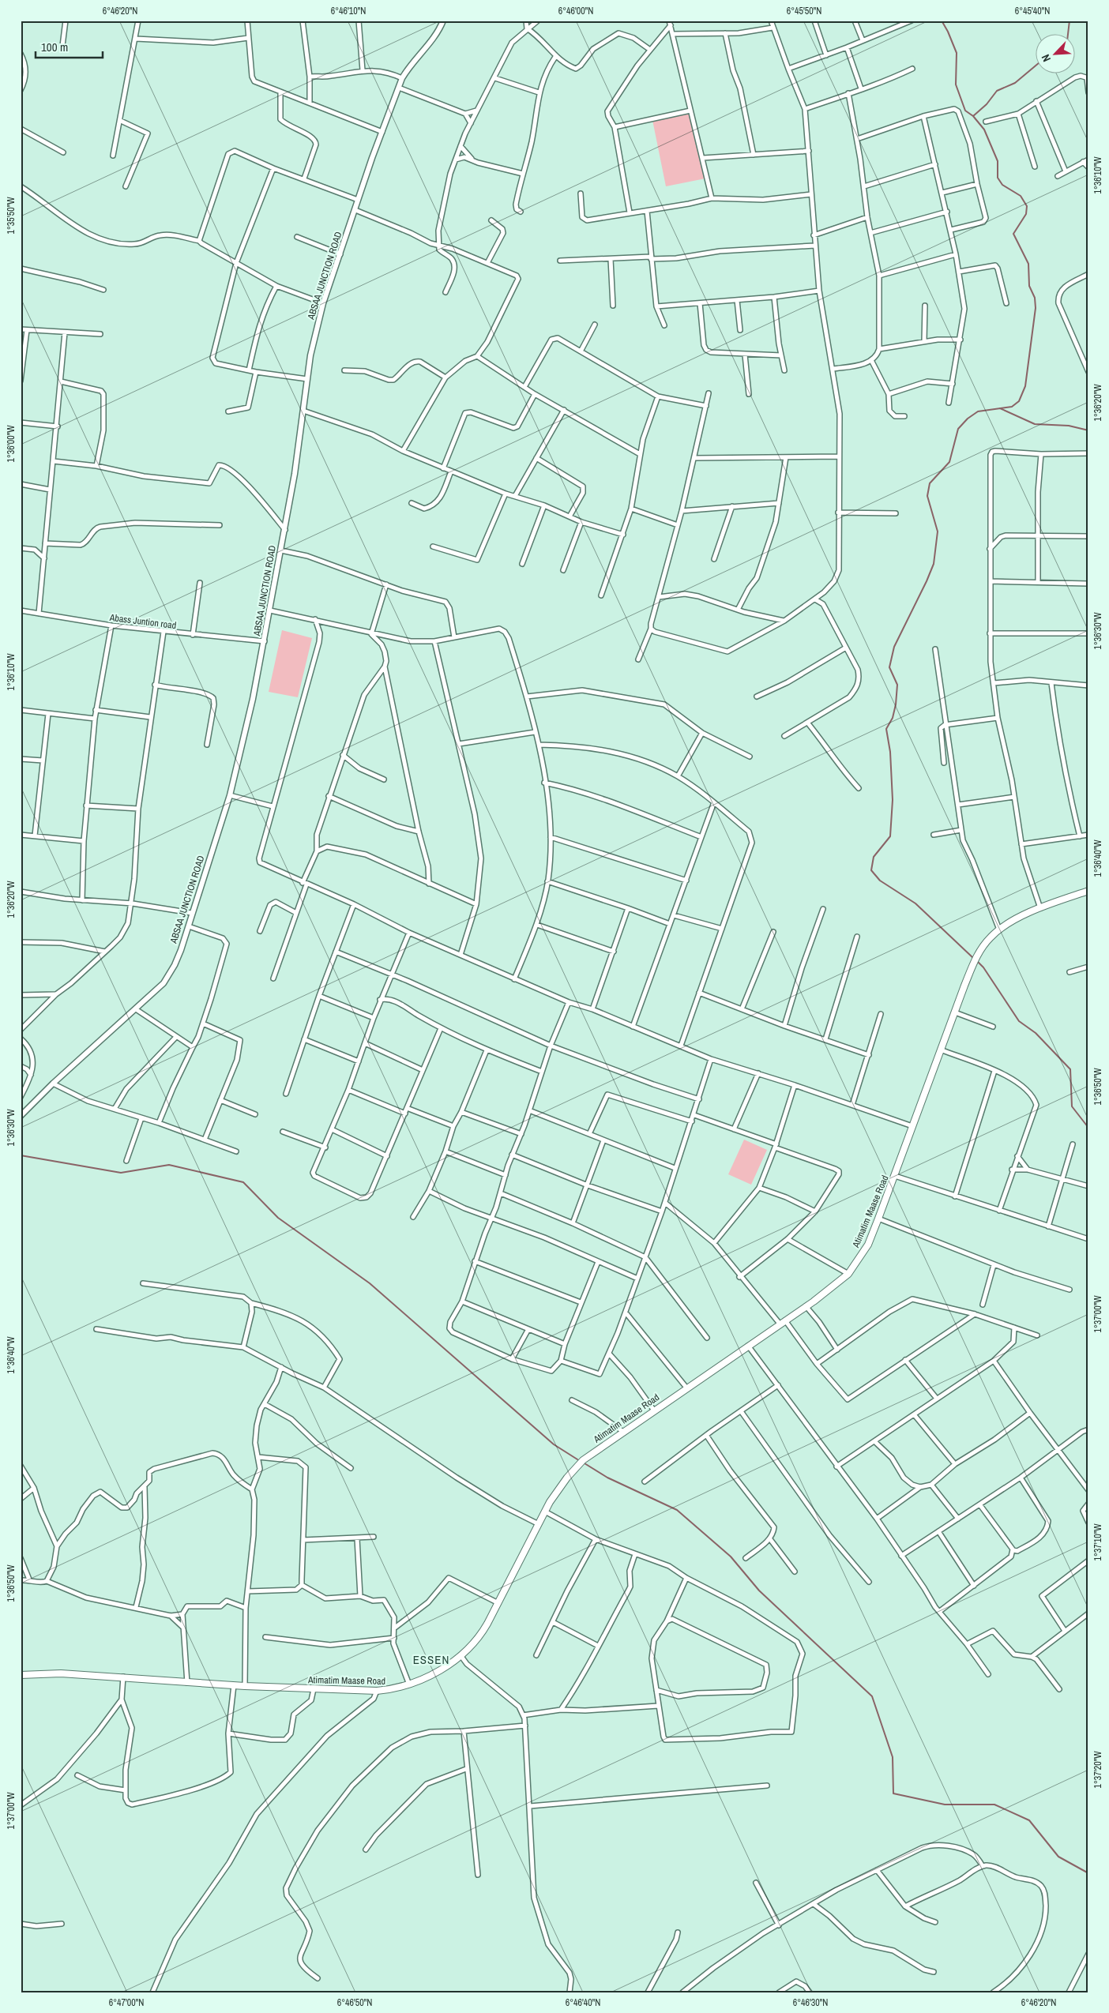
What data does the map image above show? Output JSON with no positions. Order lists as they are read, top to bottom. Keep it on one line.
{"streets":{"main road":["Atimatim Maase Road"],"street":["ABSAA JUNCTION ROAD","Abass Juntion road"]},"crossings":[["ABSAA JUNCTION ROAD","Abass Juntion road"]],"districts":["ESSEN"],"scale_bar":"100 m","north":"bottom left","coordinates":["6°46'20\"N","6°46'10\"N","6°46'00\"N","6°45'50\"N","6°45'40\"N","1°36'10\"W","1°35'50\"W","1°36'20\"W","1°36'00\"W","1°36'30\"W","1°36'40\"W","1°36'50\"W","1°37'00\"W","1°37'10\"W","1°37'20\"W","6°47'00\"N","6°46'50\"N","6°46'40\"N","6°46'30\"N"]}
